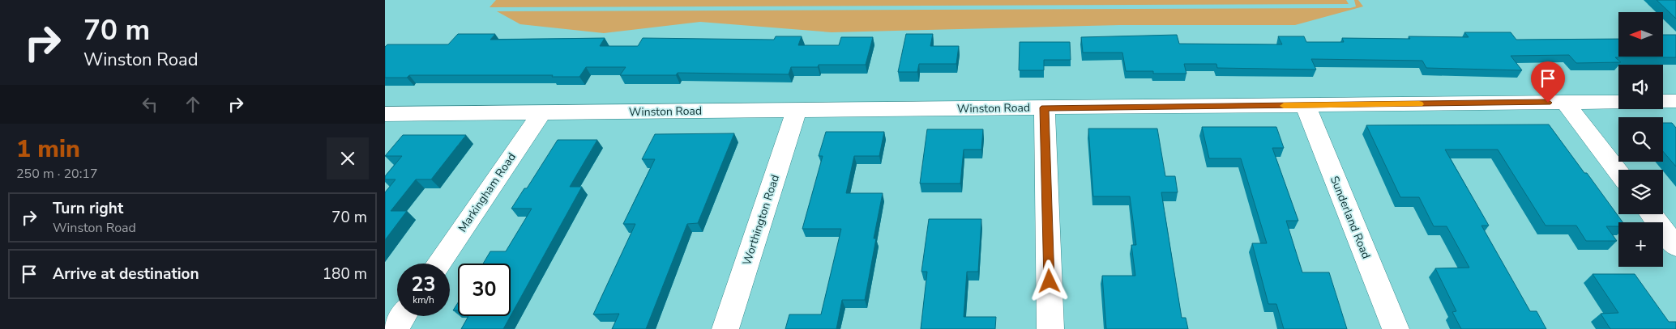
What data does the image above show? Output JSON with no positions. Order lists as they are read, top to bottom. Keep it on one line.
{"streets":{"street":["Winston Road","Markingham Road","Sunderland Road","Worthington Road"]},"crossings":[["Winston Road","Markingham Road"],["Winston Road","Sunderland Road"],["Winston Road","Worthington Road"]],"north":"left","page":{"turn":["70 m","Winston Road"],"map_buttons":"+","heading":["1 min","250 m · 20:17"],"list":[{"name":"Turn right","note":"Winston Road","value":"70 m"},{"name":"Arrive at destination","value":"180 m"}],"speed":"23 km/h","limit":"30"}}
